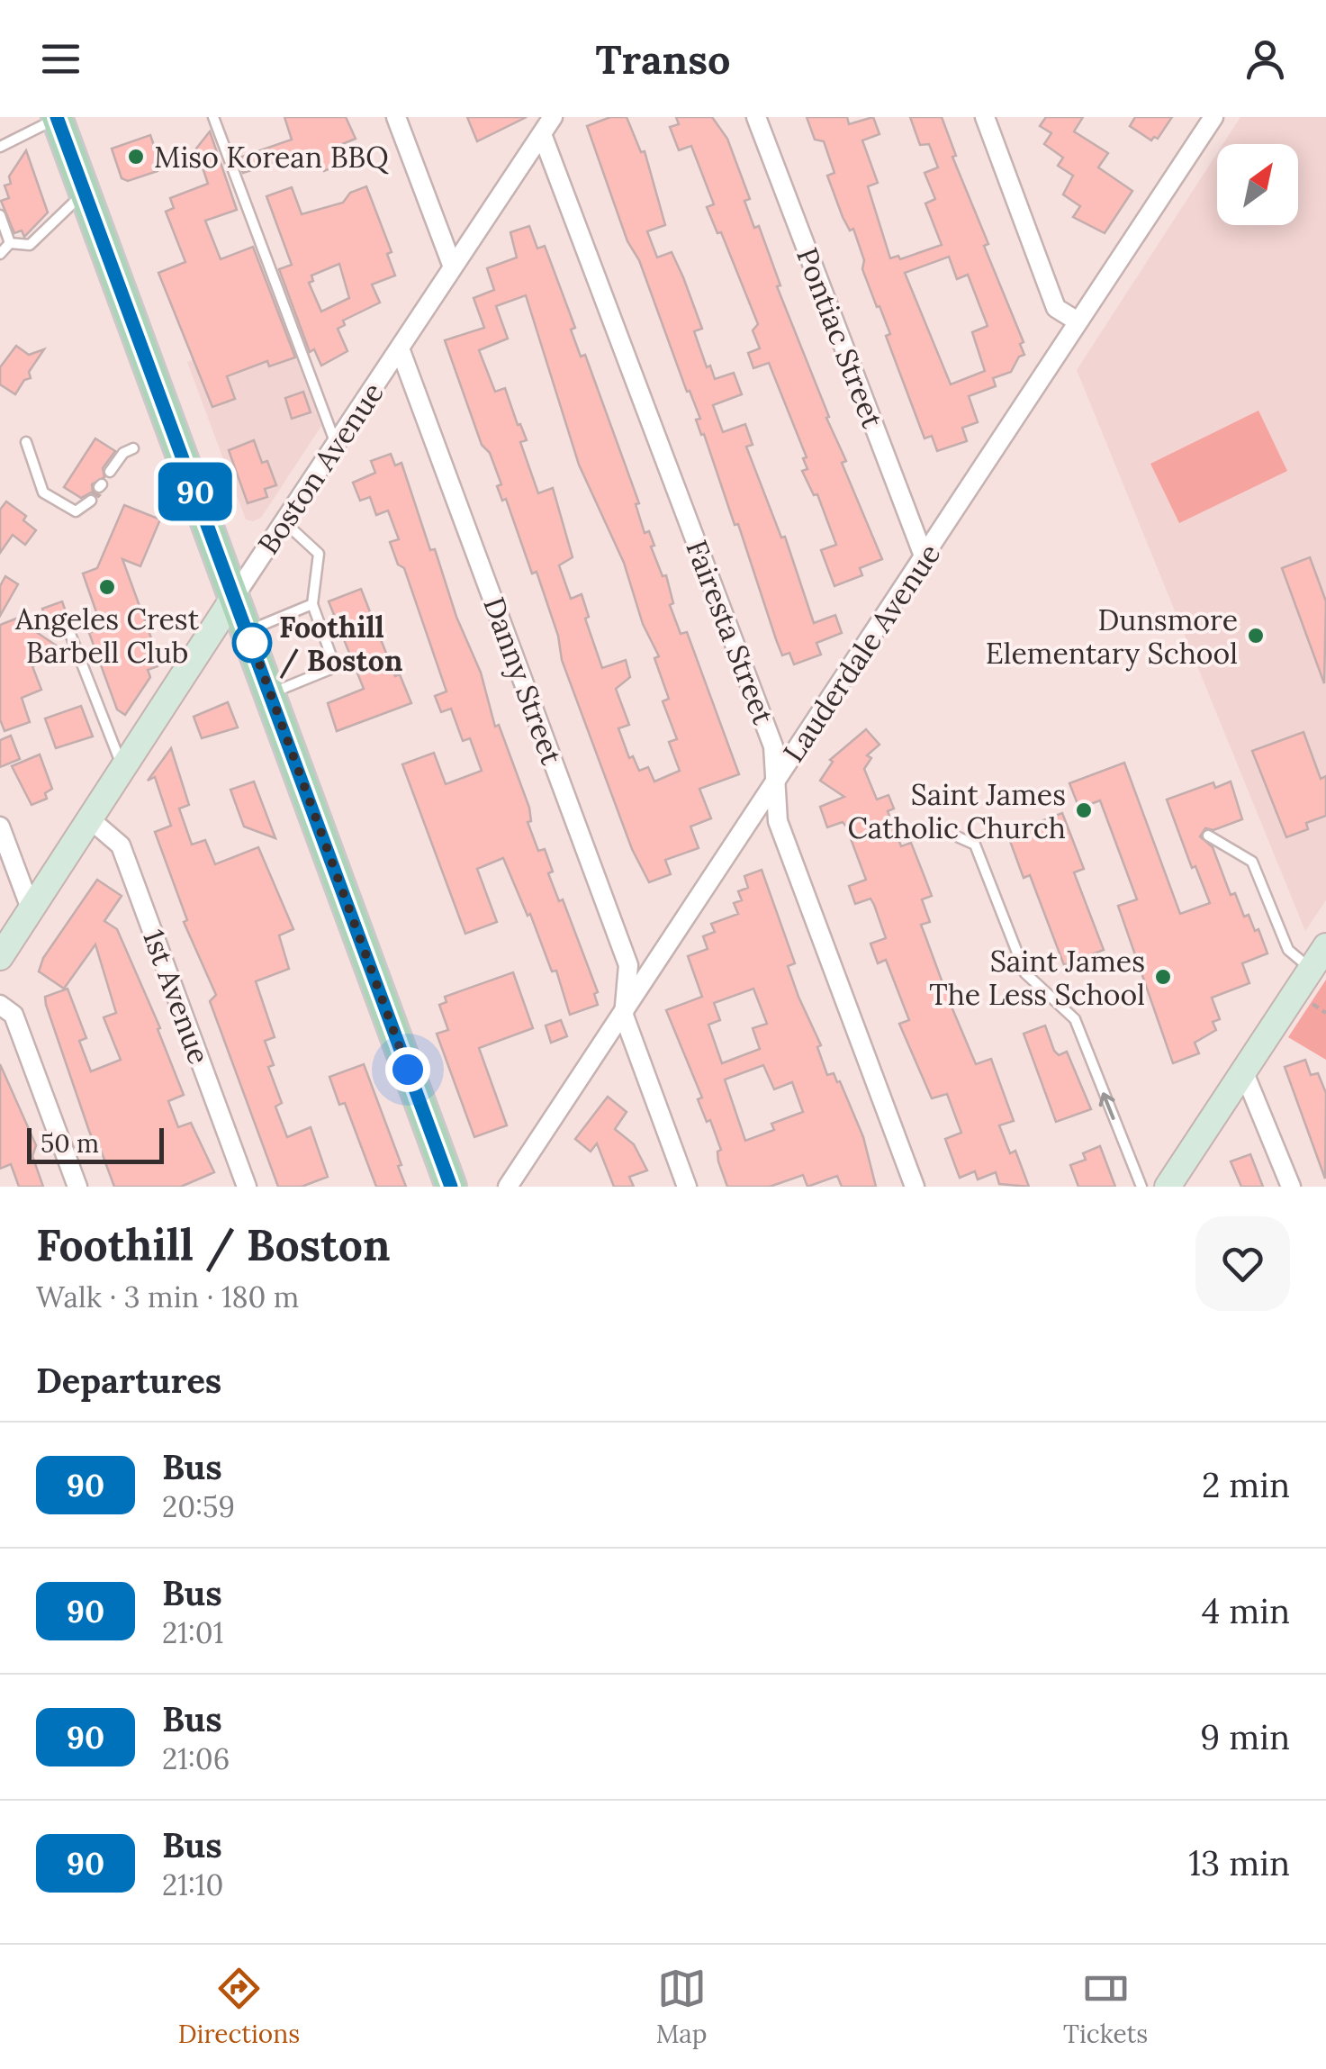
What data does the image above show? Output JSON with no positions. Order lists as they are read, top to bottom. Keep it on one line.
{"streets":{"street":["Pontiac Street","Boston Avenue","Fairesta Street","Lauderdale Avenue","Danny Street","1st Avenue"]},"crossings":[["Pontiac Street","Lauderdale Avenue"],["Boston Avenue","Fairesta Street"],["Boston Avenue","Danny Street"],["Boston Avenue","1st Avenue"],["Fairesta Street","Lauderdale Avenue"],["Lauderdale Avenue","Danny Street"]],"places":["Miso Korean BBQ","Angeles Crest Barbell Club","Dunsmore Elementary School","Foothill / Boston","Saint James Catholic Church","Saint James The Less School"],"lines":["bus line 90"],"scale_bar":"50 m","north":"top right","page":{"header":"Transo","on_map":"90","scale":"50 m","heading":[["Foothill / Boston","Walk · 3 min · 180 m"],"Departures"],"list":[{"mark":"90","name":"Bus","note":"20:59","value":"2 min"},{"mark":"90","name":"Bus","note":"21:01","value":"4 min"},{"mark":"90","name":"Bus","note":"21:06","value":"9 min"},{"mark":"90","name":"Bus","note":"21:10","value":"13 min"}],"tabs":["Directions","Map","Tickets"]}}
